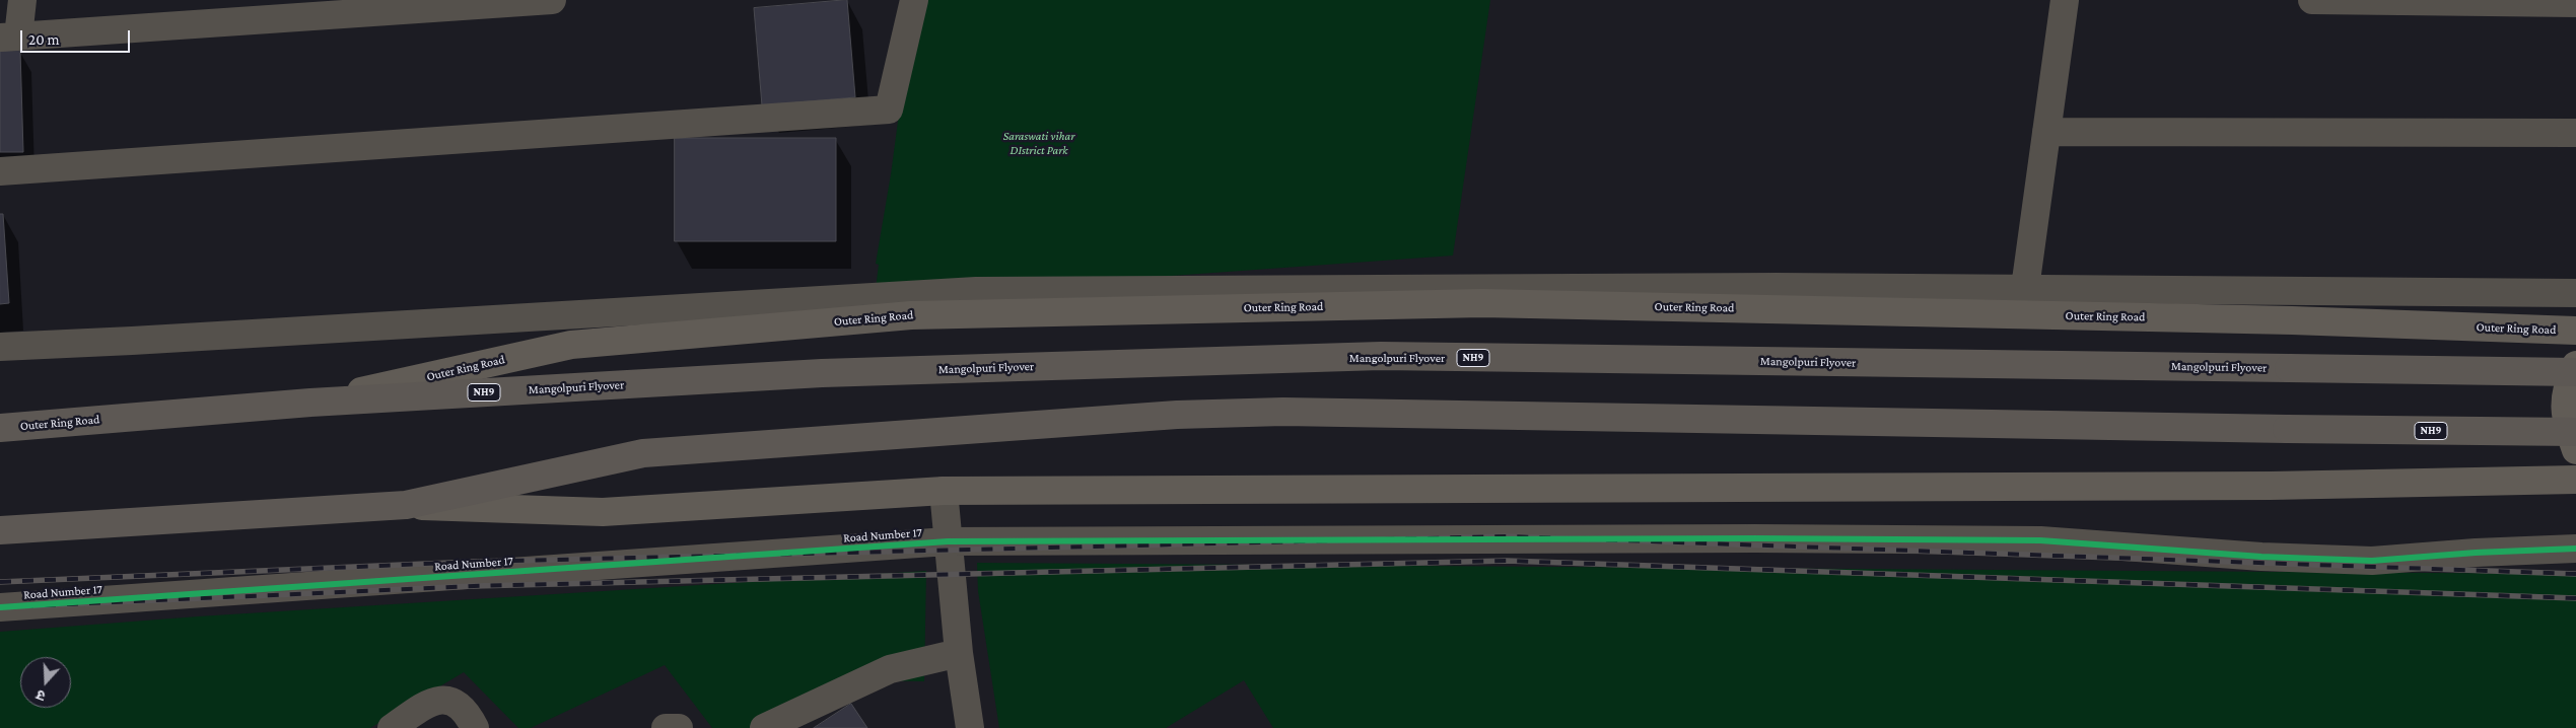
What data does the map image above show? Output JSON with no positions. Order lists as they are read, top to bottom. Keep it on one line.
{"streets":{"highway":["Outer Ring Road","Mangolpuri Flyover","NH9"],"street":["Road Number 17"]},"crossings":[["Outer Ring Road","Mangolpuri Flyover"]],"parks":["Saraswati vihar DIstrict Park"],"scale_bar":"20 m","north":"bottom"}
